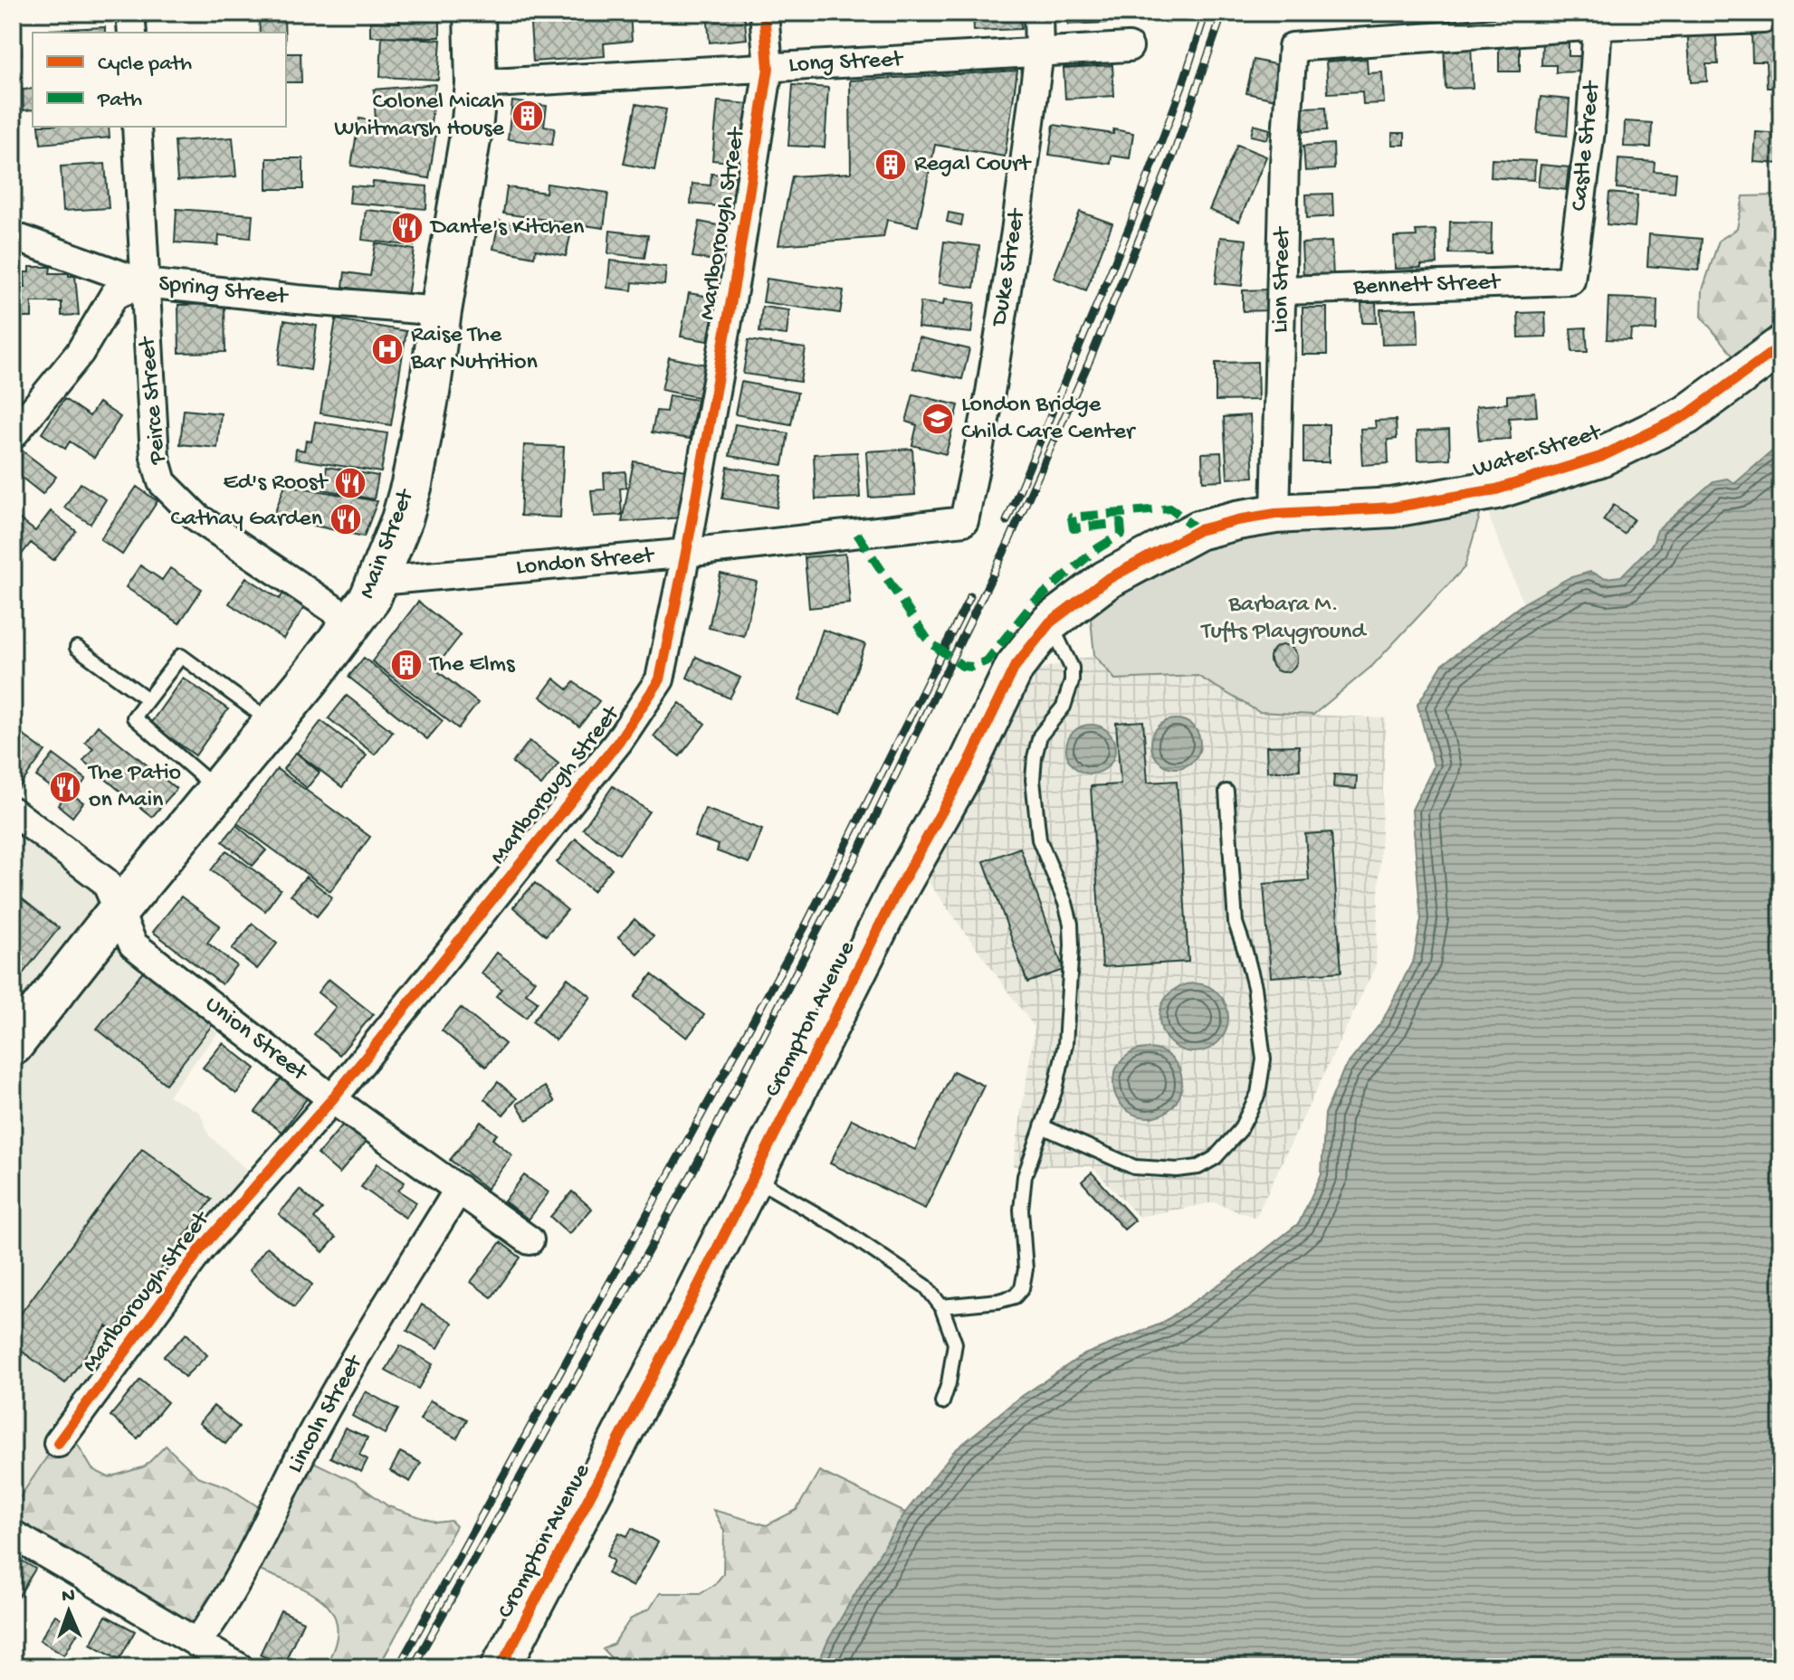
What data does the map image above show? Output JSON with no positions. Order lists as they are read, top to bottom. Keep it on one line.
{"streets":{"main road":["Main Street"],"street":["Long Street","Castle Street","Marlborough Street","Duke Street","Lion Street","Bennett Street","Spring Street","Peirce Street","Water Street","London Street","Crompton Avenue","Union Street","Lincoln Street"]},"crossings":[["Long Street","Marlborough Street"],["Long Street","Duke Street"],["Long Street","Main Street"],["Castle Street","Lion Street"],["Castle Street","Bennett Street"],["Marlborough Street","London Street"],["Marlborough Street","Union Street"],["Duke Street","London Street"],["Lion Street","Bennett Street"],["Lion Street","Water Street"],["Lion Street","Crompton Avenue"],["Spring Street","Peirce Street"],["Spring Street","Main Street"],["Peirce Street","Main Street"],["Water Street","Crompton Avenue"],["Main Street","London Street"],["Main Street","Union Street"],["Union Street","Lincoln Street"]],"parks":["Barbara M. Tufts Playground"],"places":{"building":["Colonel Micah Whitmarsh House","Regal Court","The Elms"],"restaurant":["Dante's Kitchen","Ed's Roost","Cathay Garden","The Patio on Main"],"hospital":["Raise The Bar Nutrition"],"school or university":["London Bridge Child Care Center"]},"legend":["Cycle path","Path"],"north":"top"}
